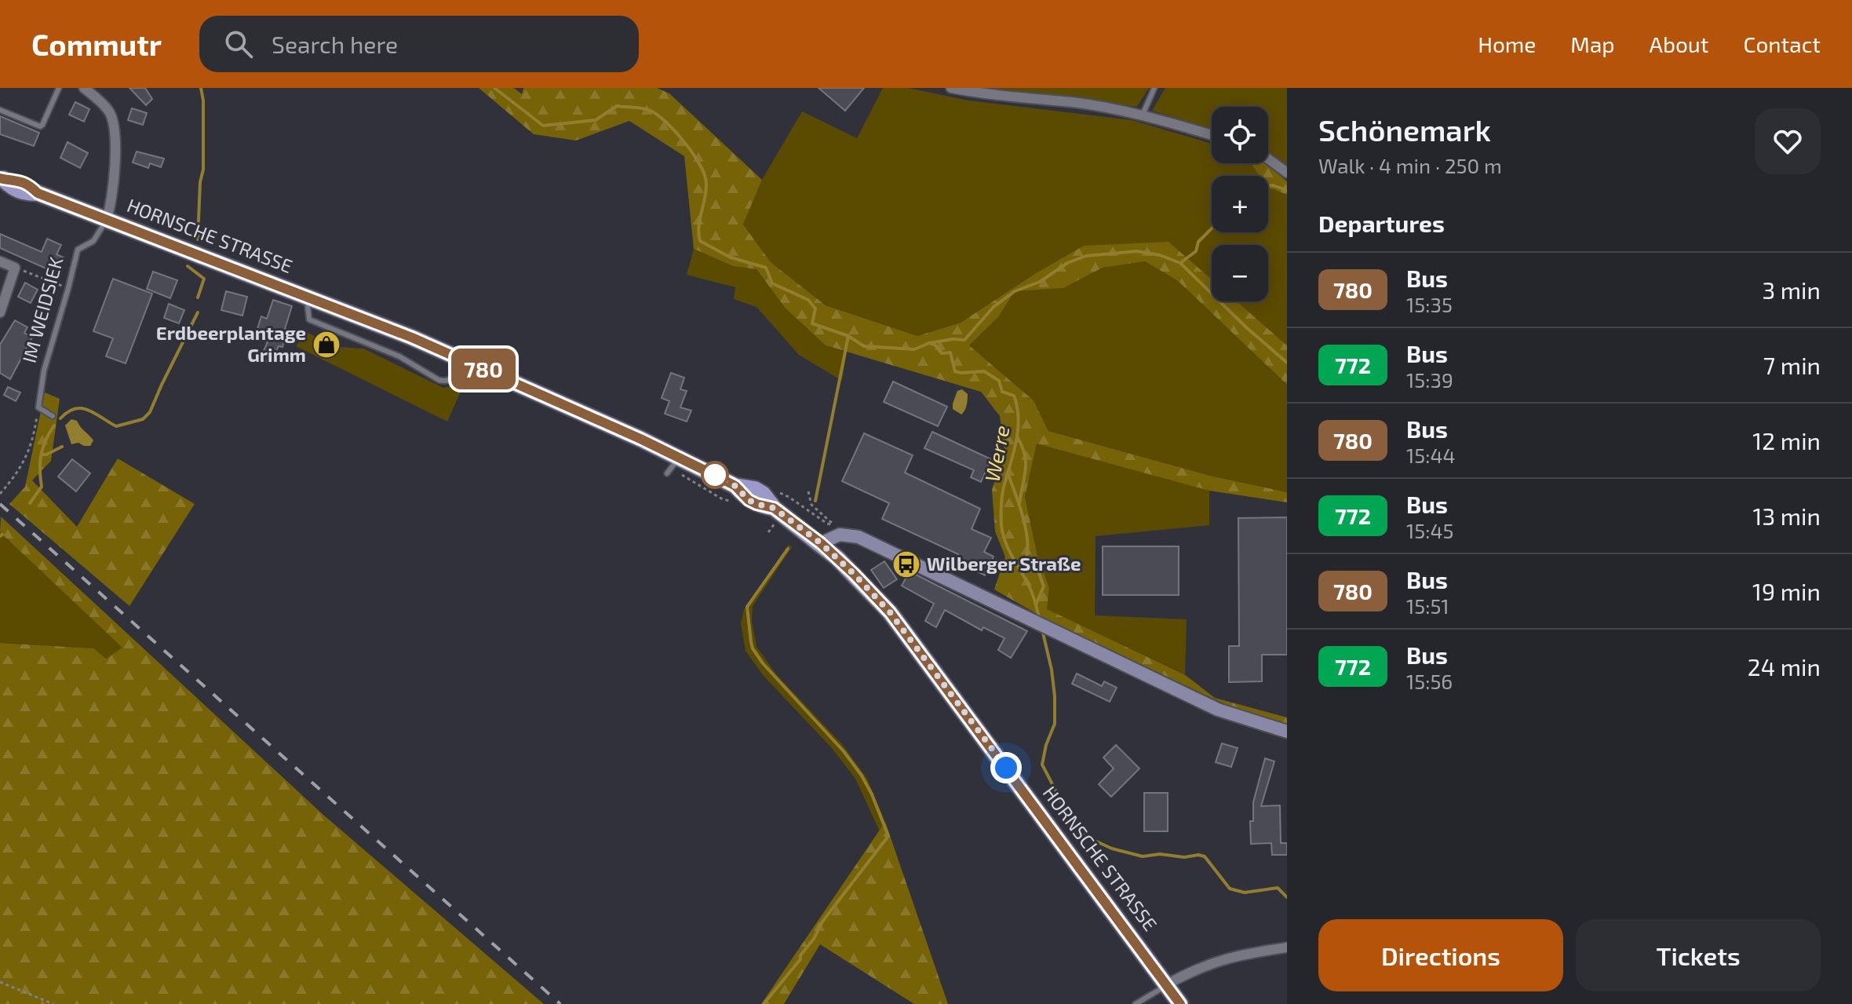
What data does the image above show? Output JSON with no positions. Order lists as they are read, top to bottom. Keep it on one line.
{"streets":{"main road":["HORNSCHE STRASSE"],"street":["IM WEIDSIEK"]},"crossings":[["HORNSCHE STRASSE","IM WEIDSIEK"]],"water":["Werre"],"places":{"shop":["Erdbeerplantage Grimm"],"bus stop":["Wilberger Straße"]},"lines":["bus line 780"],"page":{"header":"Commutr","search":"Search here","nav":["Home","Map","About","Contact"],"on_map":"780","heading":[["Schönemark","Walk · 4 min · 250 m"],"Departures"],"map_buttons":["+","−"],"list":[{"mark":"780","name":"Bus","note":"15:35","value":"3 min"},{"mark":"772","name":"Bus","note":"15:39","value":"7 min"},{"mark":"780","name":"Bus","note":"15:44","value":"12 min"},{"mark":"772","name":"Bus","note":"15:45","value":"13 min"},{"mark":"780","name":"Bus","note":"15:51","value":"19 min"},{"mark":"772","name":"Bus","note":"15:56","value":"24 min"}],"buttons":["Directions","Tickets"]}}
